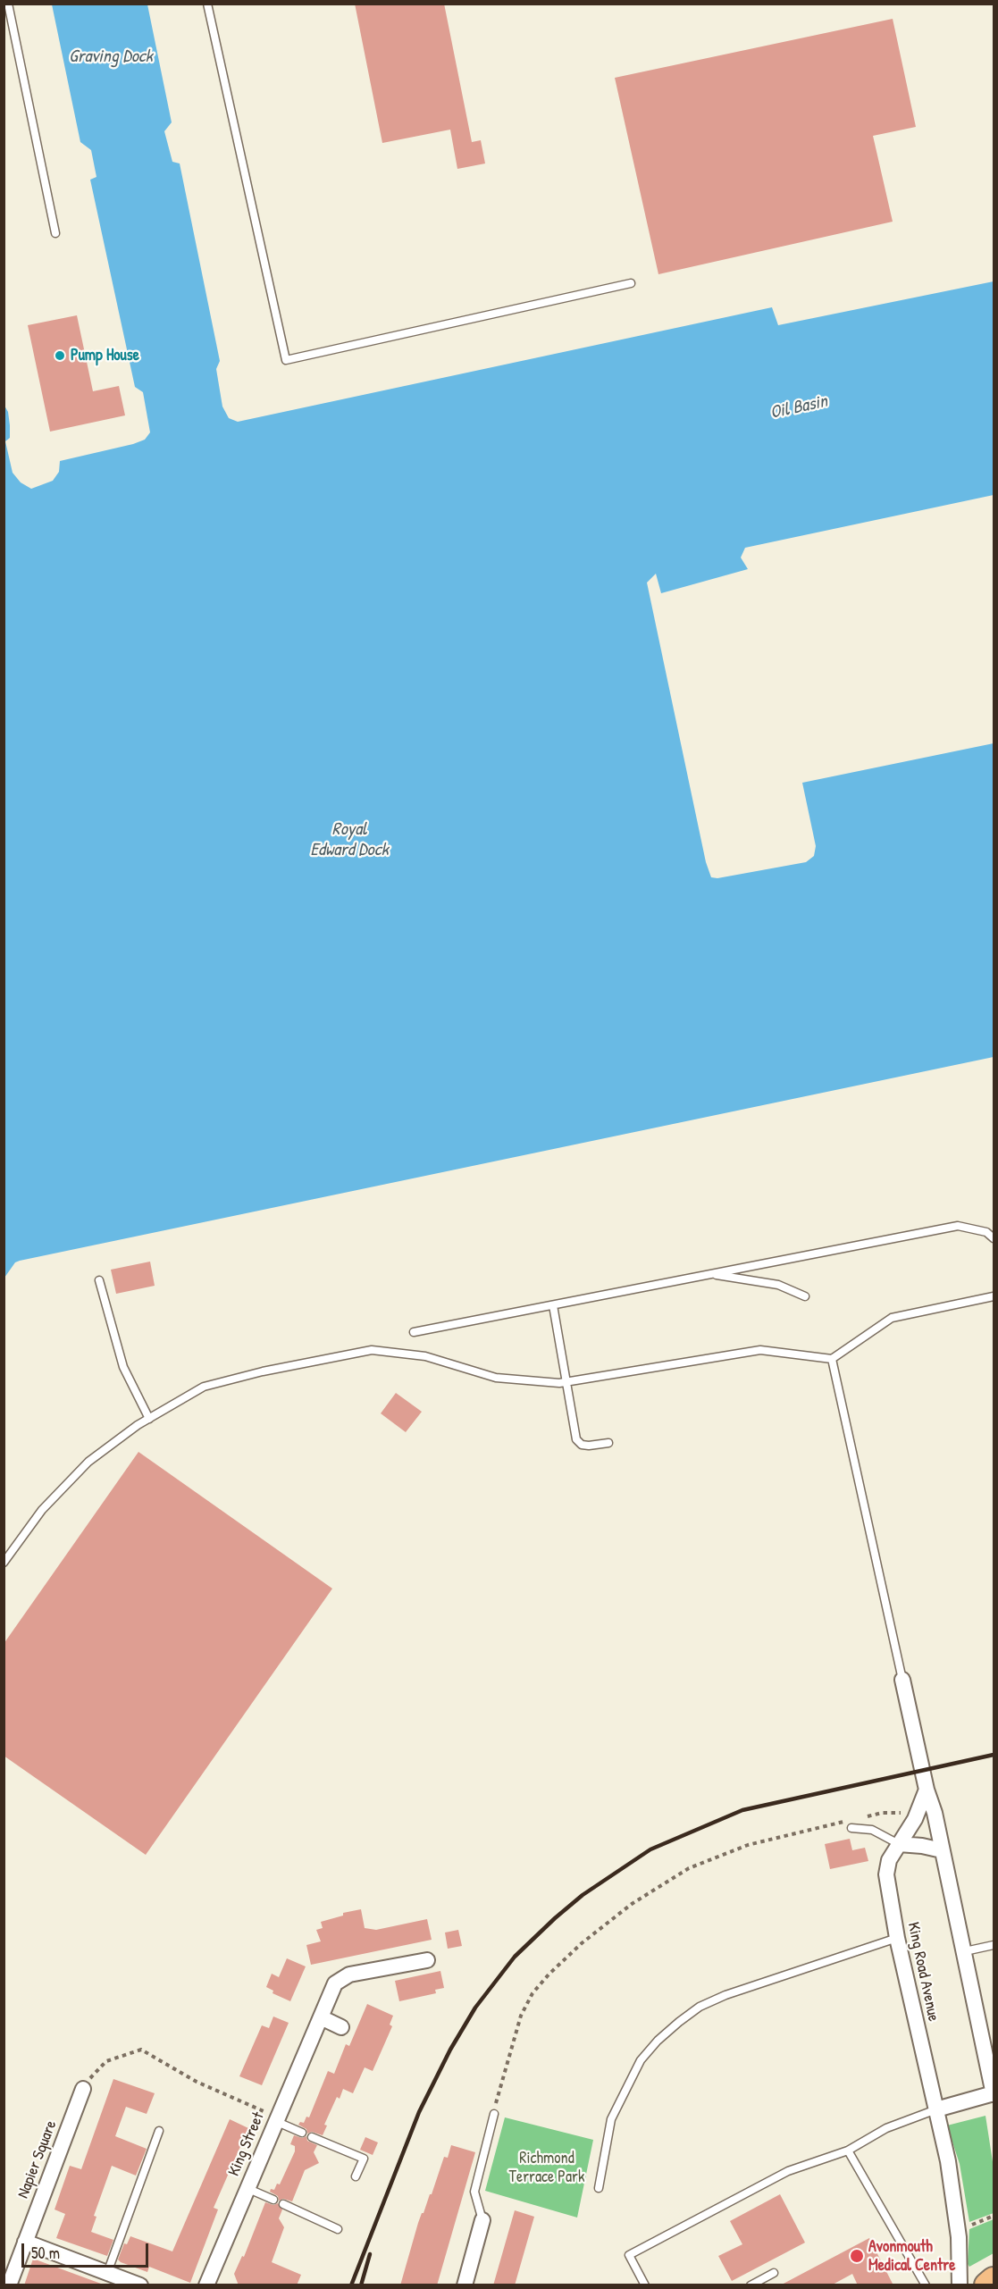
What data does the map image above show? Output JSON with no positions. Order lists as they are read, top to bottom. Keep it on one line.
{"streets":{"street":["King Road Avenue","King Street","Napier Square"]},"water":["Graving Dock","Oil Basin","Royal Edward Dock"],"parks":["Richmond Terrace Park"],"places":["Pump House","Avonmouth Medical Centre"],"scale_bar":"50 m"}
